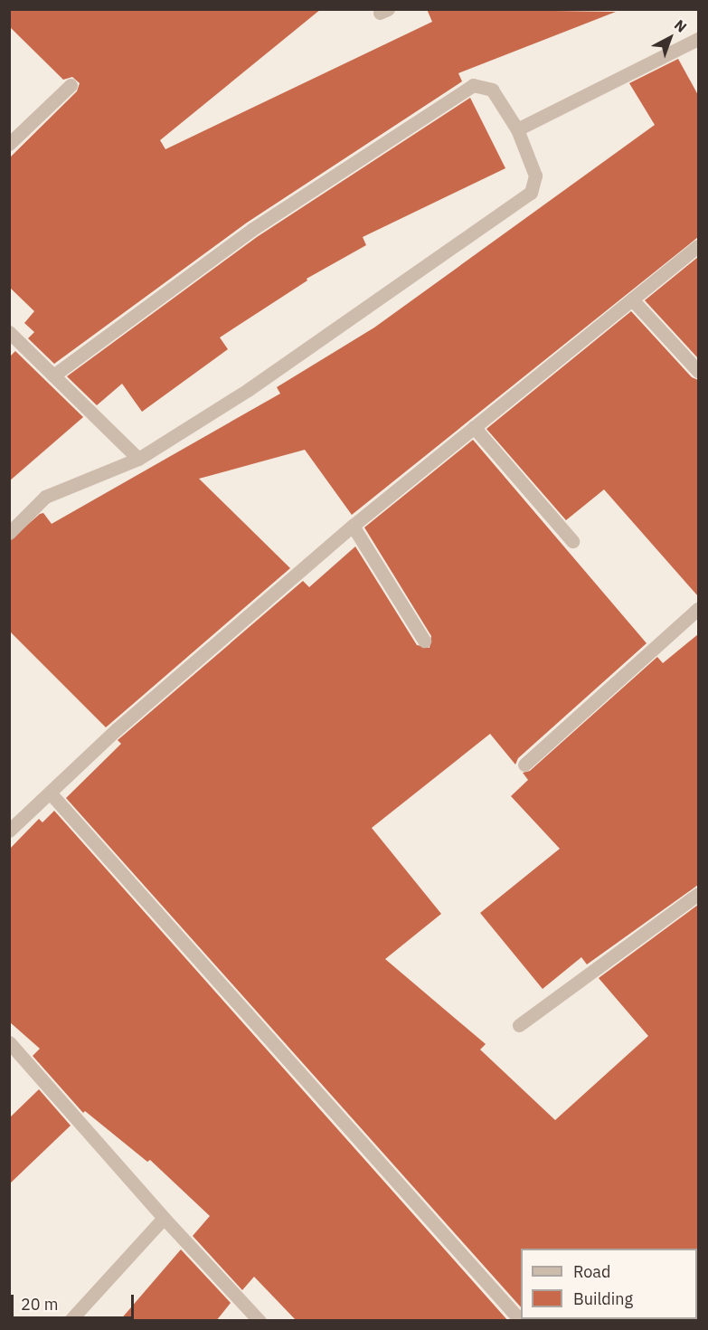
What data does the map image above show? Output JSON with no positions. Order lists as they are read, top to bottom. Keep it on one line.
{"legend":["Road","Building"],"scale_bar":"20 m","north":"top right"}
